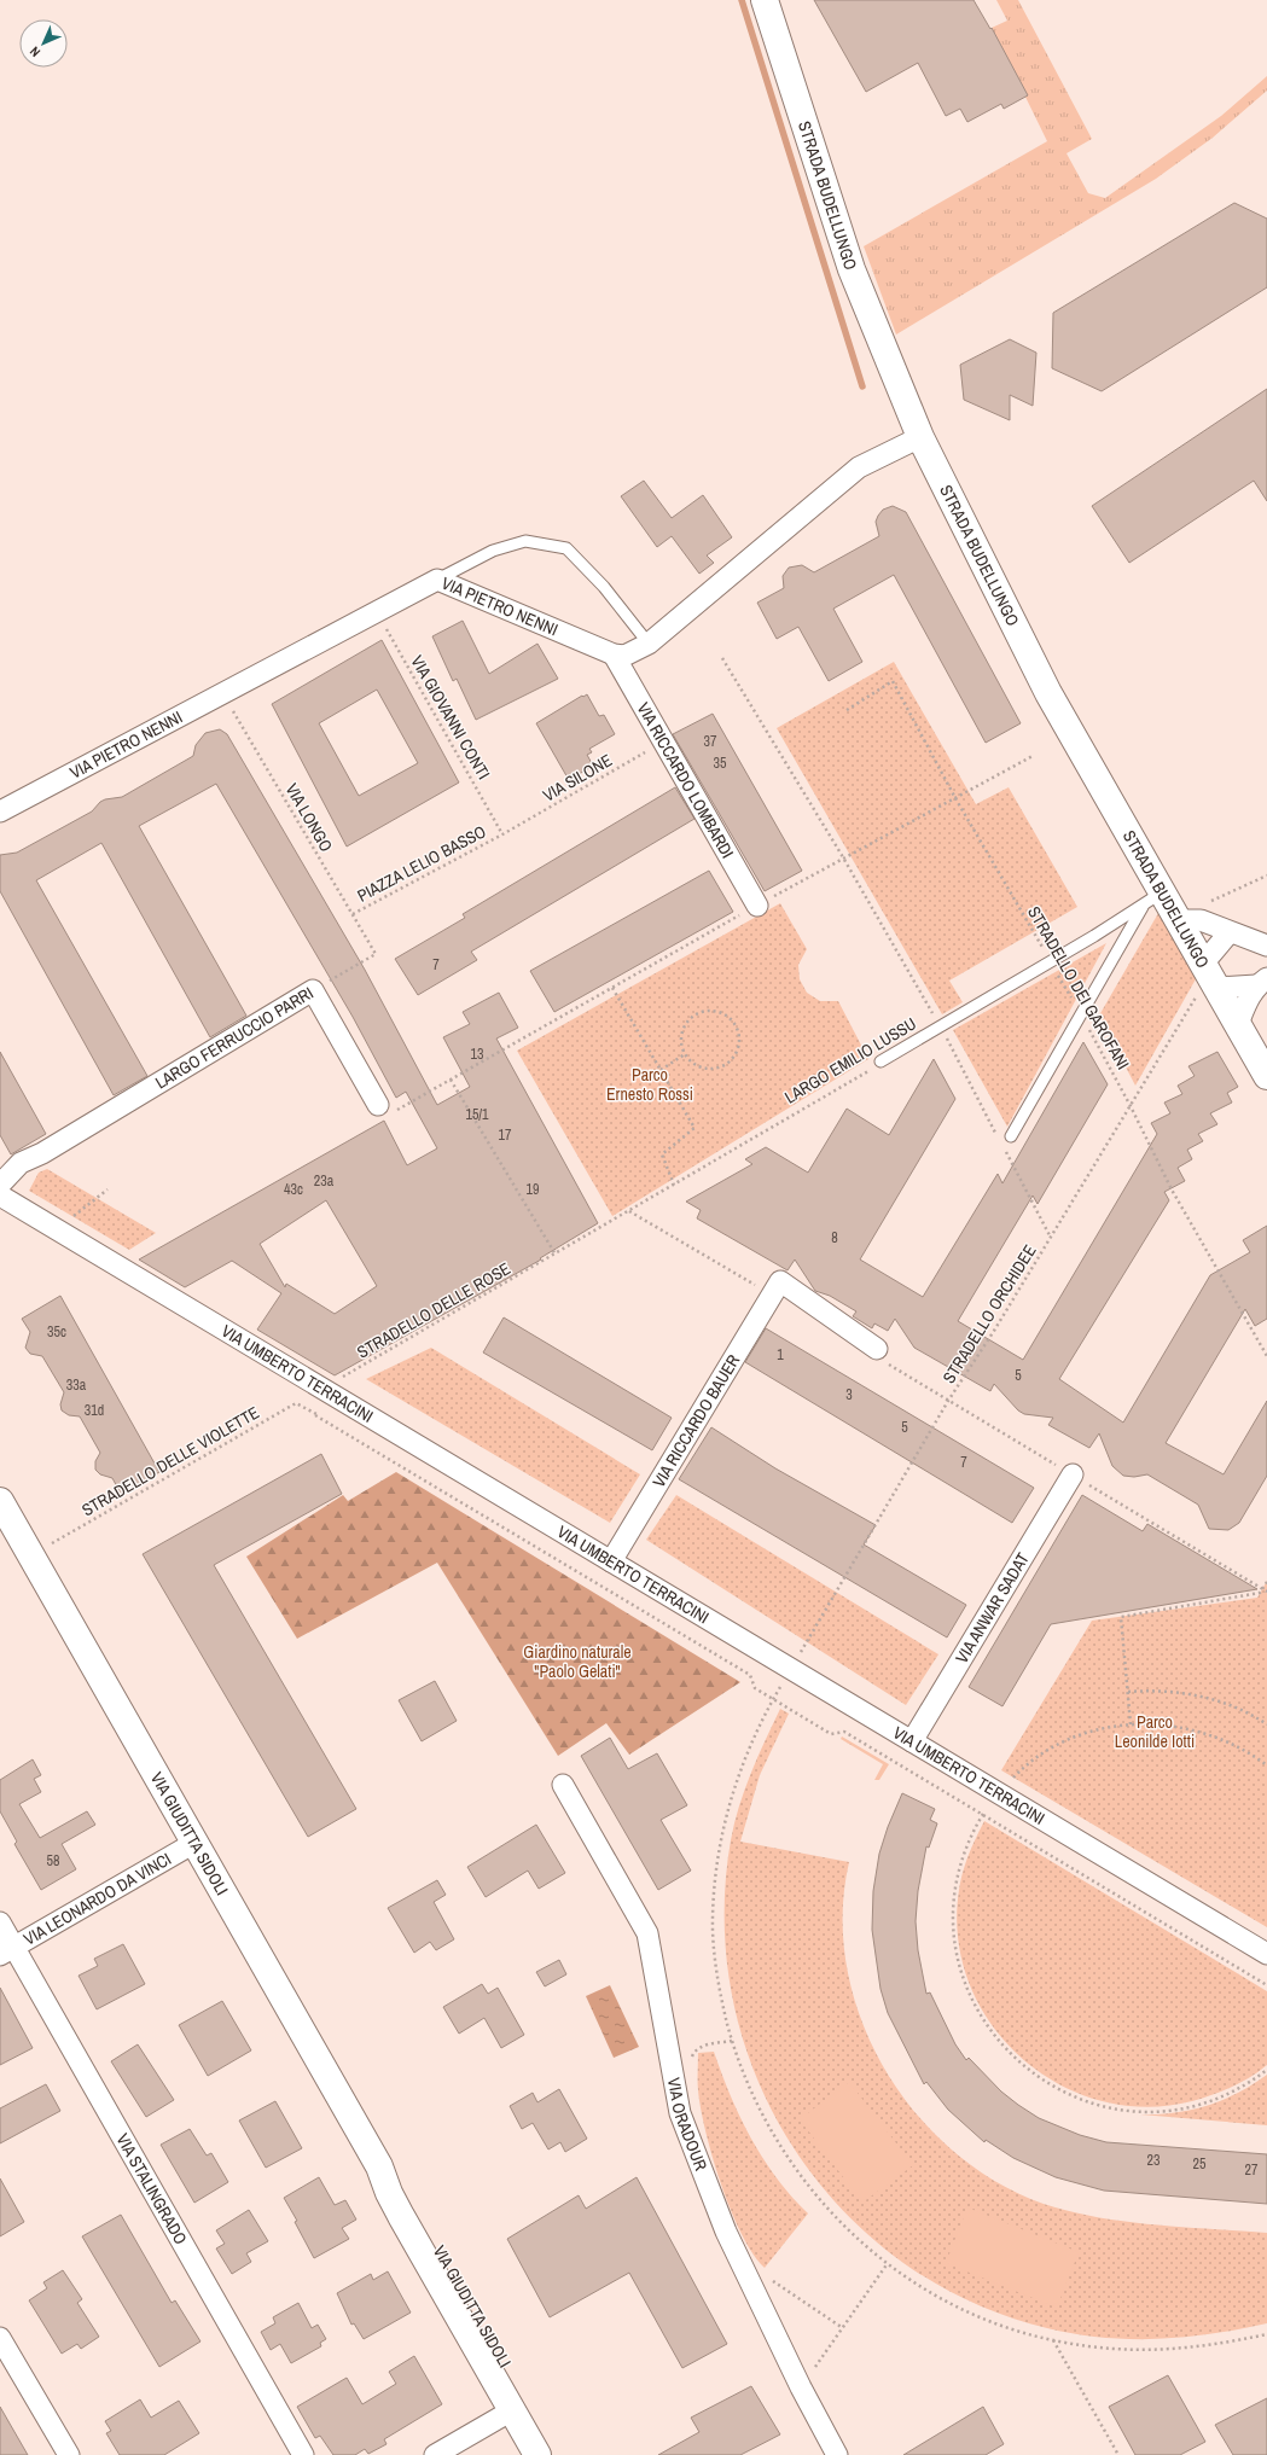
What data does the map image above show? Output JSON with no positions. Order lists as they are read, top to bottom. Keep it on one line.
{"streets":{"street":["STRADA BUDELLUNGO","VIA PIETRO NENNI","VIA RICCARDO LOMBARDI","LARGO FERRUCCIO PARRI","VIA UMBERTO TERRACINI","VIA RICCARDO BAUER","VIA ANWAR SADAT","VIA GIUDITTA SIDOLI","VIA LEONARDO DA VINCI","VIA ORADOUR","VIA STALINGRADO"],"lane":["LARGO EMILIO LUSSU"],"path":["VIA GIOVANNI CONTI","VIA SILONE","VIA LONGO","PIAZZA LELIO BASSO","STRADELLO DEI GAROFANI","STRADELLO DELLE ROSE","STRADELLO ORCHIDEE","STRADELLO DELLE VIOLETTE"]},"crossings":[["STRADA BUDELLUNGO","LARGO EMILIO LUSSU"],["STRADA BUDELLUNGO","STRADELLO ORCHIDEE"],["VIA PIETRO NENNI","VIA GIOVANNI CONTI"],["VIA PIETRO NENNI","VIA RICCARDO LOMBARDI"],["VIA PIETRO NENNI","VIA LONGO"],["VIA GIOVANNI CONTI","VIA SILONE"],["VIA GIOVANNI CONTI","PIAZZA LELIO BASSO"],["VIA SILONE","VIA RICCARDO LOMBARDI"],["VIA SILONE","PIAZZA LELIO BASSO"],["VIA LONGO","PIAZZA LELIO BASSO"],["VIA LONGO","LARGO FERRUCCIO PARRI"],["STRADELLO DEI GAROFANI","LARGO EMILIO LUSSU"],["STRADELLO DEI GAROFANI","STRADELLO ORCHIDEE"],["LARGO EMILIO LUSSU","STRADELLO DELLE ROSE"],["STRADELLO DELLE ROSE","VIA UMBERTO TERRACINI"],["STRADELLO ORCHIDEE","VIA UMBERTO TERRACINI"],["VIA UMBERTO TERRACINI","VIA RICCARDO BAUER"],["VIA UMBERTO TERRACINI","VIA ANWAR SADAT"],["STRADELLO DELLE VIOLETTE","VIA GIUDITTA SIDOLI"],["VIA GIUDITTA SIDOLI","VIA LEONARDO DA VINCI"],["VIA LEONARDO DA VINCI","VIA STALINGRADO"]],"parks":["Parco Ernesto Rossi","Giardino naturale \"Paolo Gelati\"","Parco Leonilde Iotti"],"house_numbers":["37","35","7","13","15/1","17","23a","43c","19","8","35c","1","5","33a","3","31d","5","7","58","23","25","27"],"north":"bottom left"}
